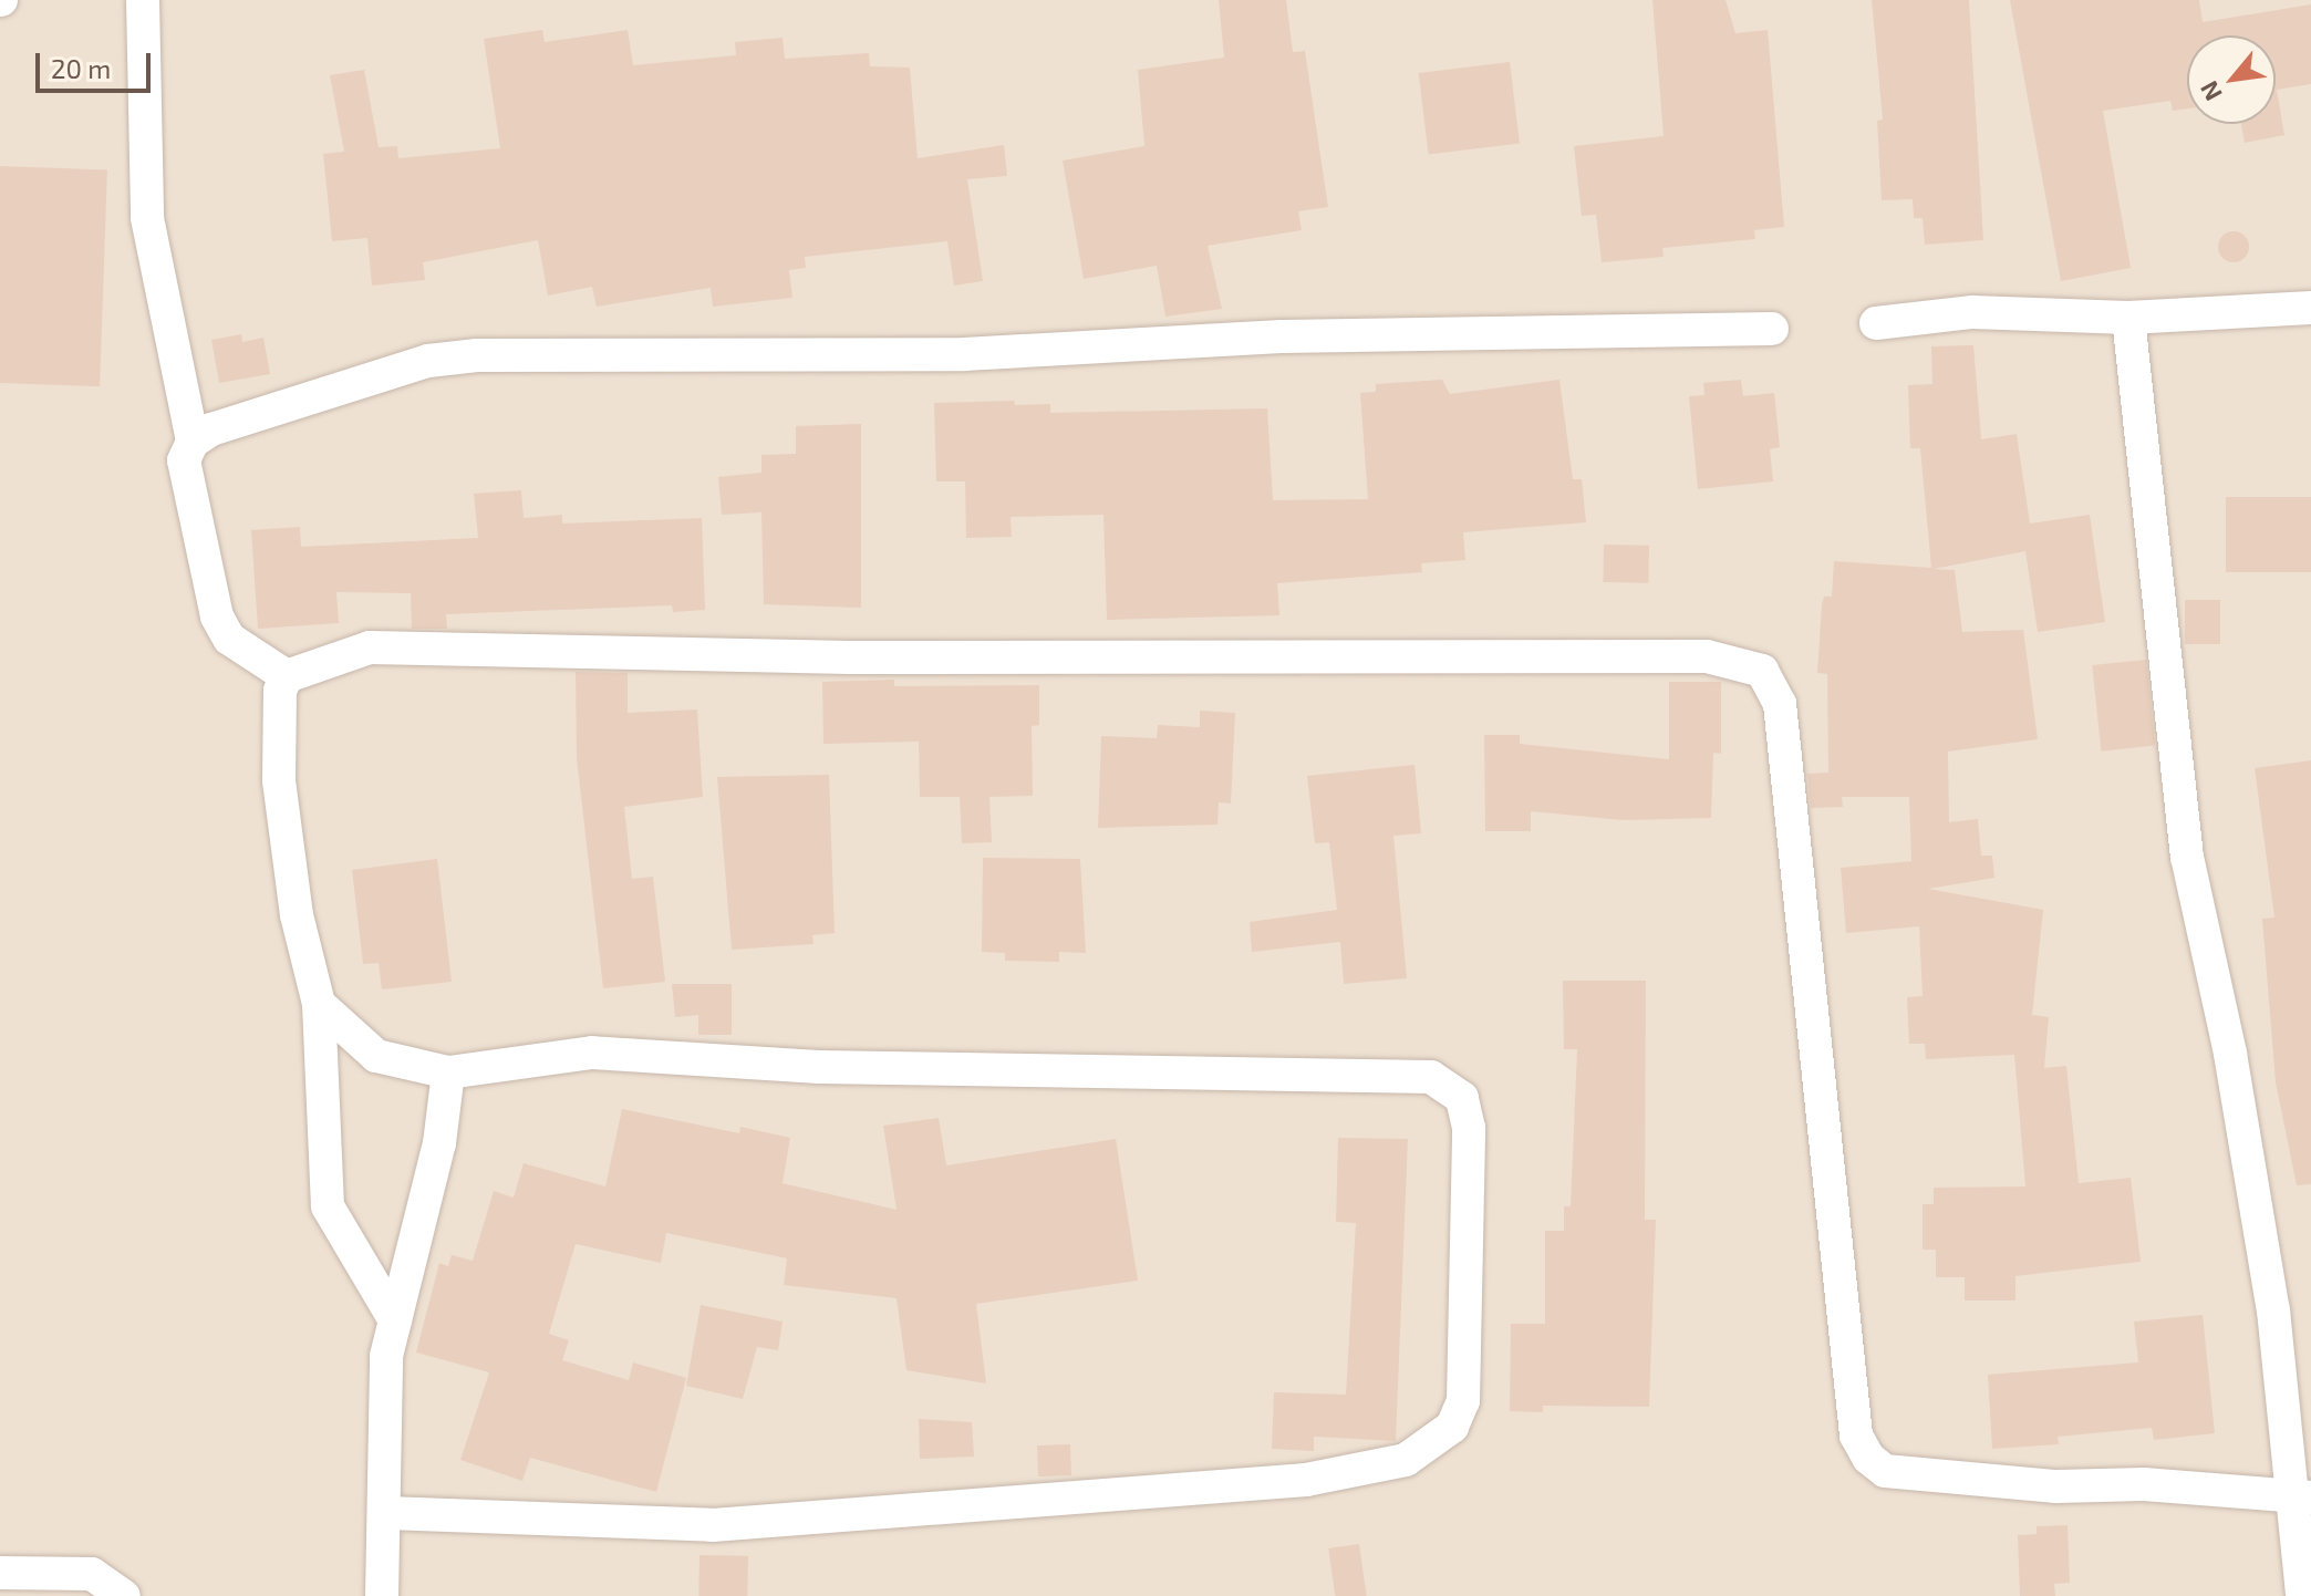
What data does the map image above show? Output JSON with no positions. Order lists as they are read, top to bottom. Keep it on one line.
{"scale_bar":"20 m","north":"bottom left"}
